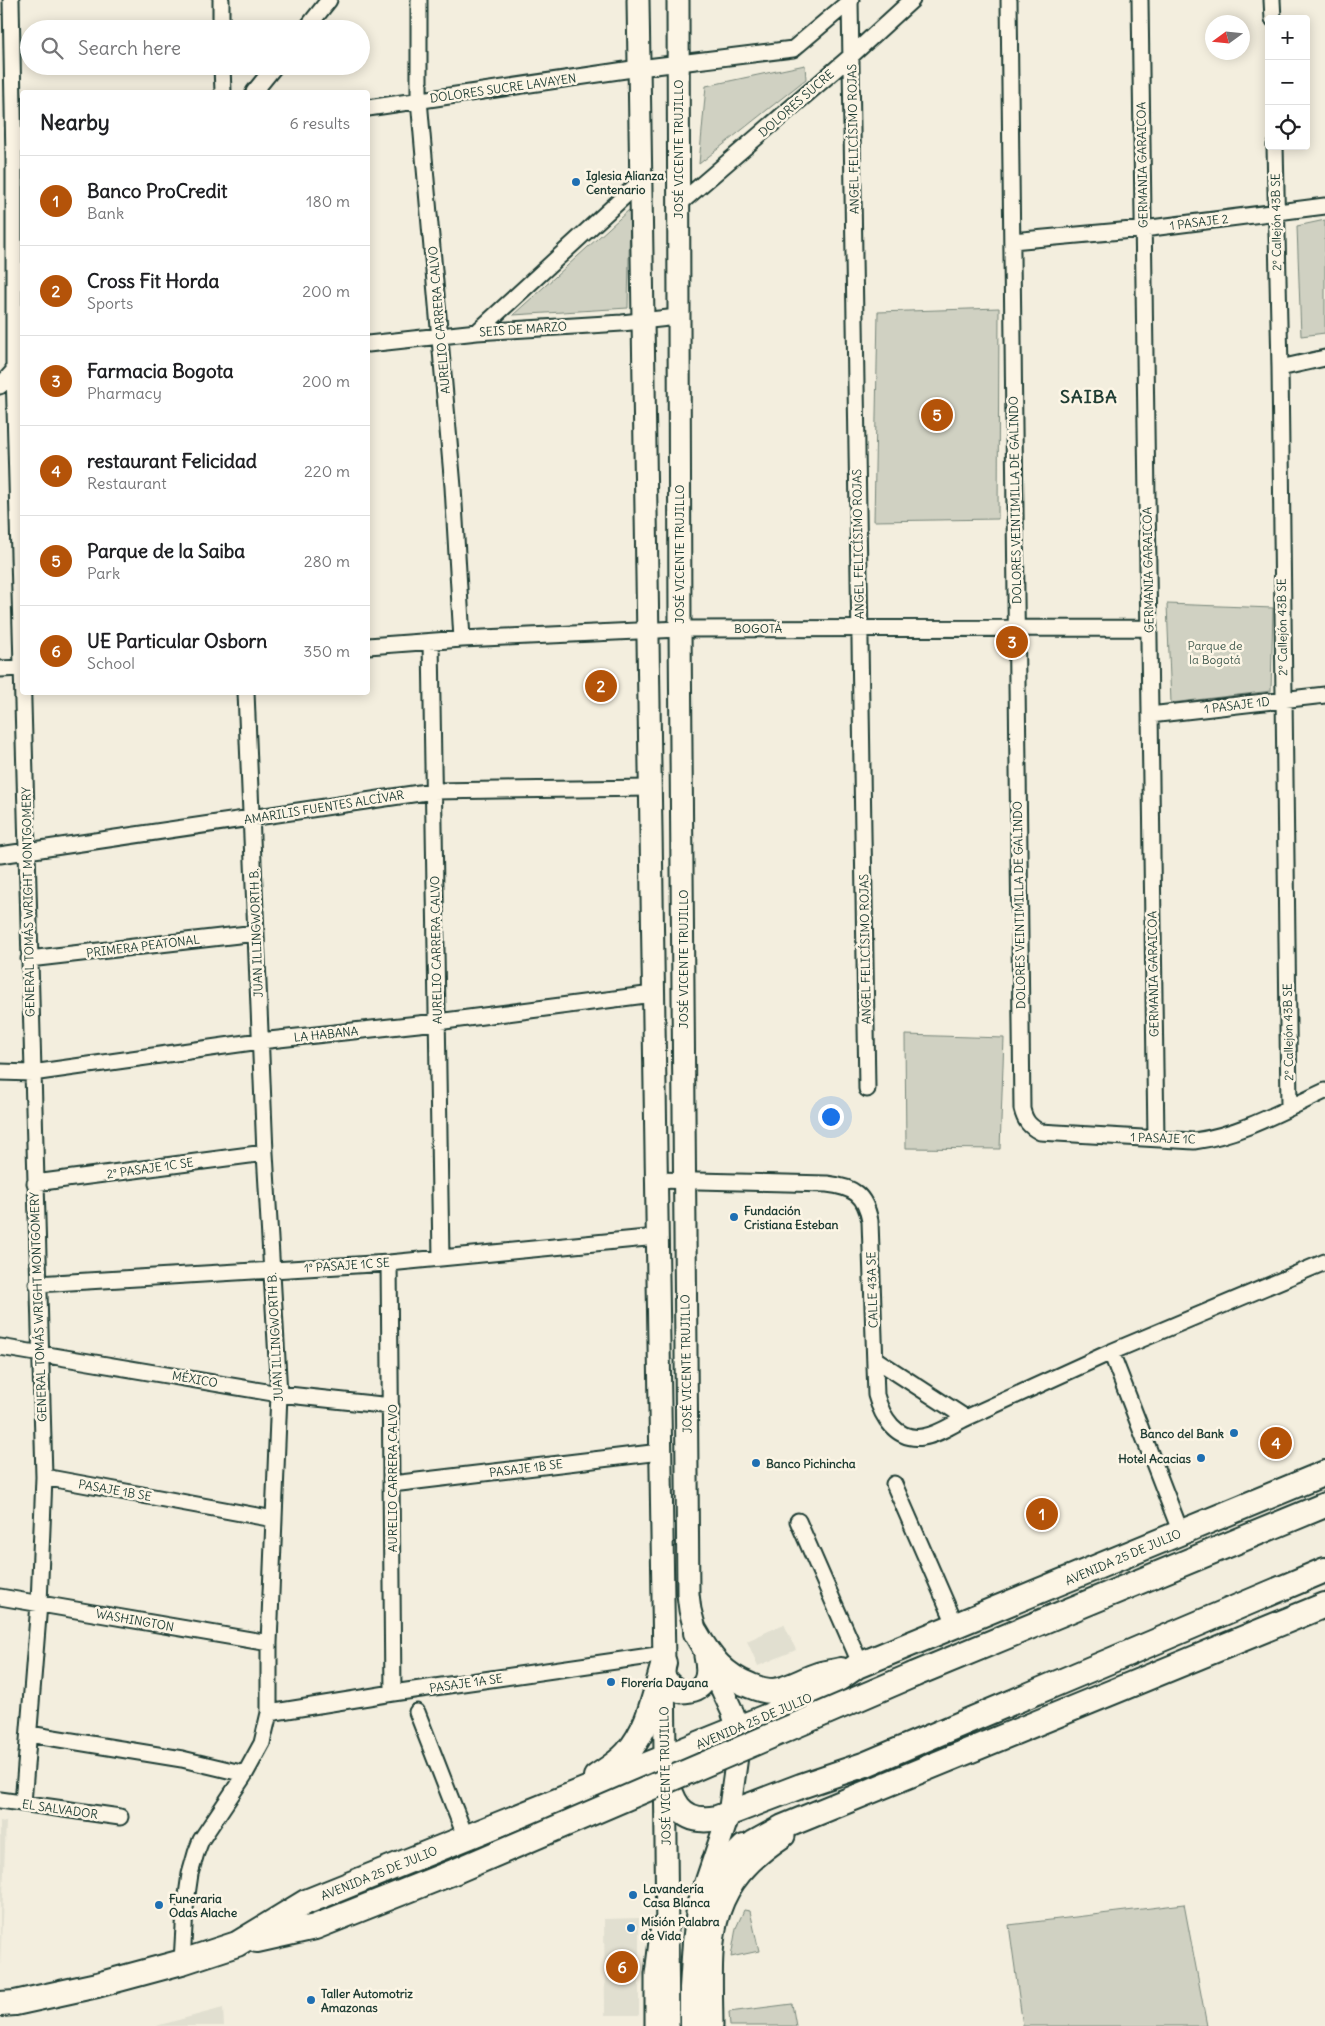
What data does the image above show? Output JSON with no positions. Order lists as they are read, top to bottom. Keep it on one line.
{"streets":{"main road":["JOSÉ VICENTE TRUJILLO","AVENIDA 25 DE JULIO"],"street":["DOLORES SUCRE LAVAYEN","DOLORES SUCRE","ANGEL FELICÍSIMO ROJAS","GERMANIA GARAICOA","1 PASAJE 2","2º Callejón 43B SE","AURELIO CARRERA CALVO","SEIS DE MARZO","DOLORES VEINTIMILLA DE GALINDO","BOGOTÁ","1 PASAJE 1D","AMARILIS FUENTES ALCÍVAR","GENERAL TOMÁS WRIGHT MONTGOMERY","JUAN ILLINGWORTH B.","PRIMERA PEATONAL","LA HABANA","1 PASAJE 1C","2° PASAJE 1C SE","1° PASAJE 1C SE","CALLE 43A SE","MÉXICO","PASAJE 1B SE","WASHINGTON","PASAJE 1A SE","EL SALVADOR"]},"crossings":[["DOLORES SUCRE LAVAYEN","JOSÉ VICENTE TRUJILLO"],["DOLORES SUCRE LAVAYEN","AURELIO CARRERA CALVO"],["DOLORES SUCRE","ANGEL FELICÍSIMO ROJAS"],["DOLORES SUCRE","JOSÉ VICENTE TRUJILLO"],["ANGEL FELICÍSIMO ROJAS","BOGOTÁ"],["JOSÉ VICENTE TRUJILLO","SEIS DE MARZO"],["JOSÉ VICENTE TRUJILLO","BOGOTÁ"],["JOSÉ VICENTE TRUJILLO","AMARILIS FUENTES ALCÍVAR"],["JOSÉ VICENTE TRUJILLO","LA HABANA"],["JOSÉ VICENTE TRUJILLO","1° PASAJE 1C SE"],["JOSÉ VICENTE TRUJILLO","CALLE 43A SE"],["JOSÉ VICENTE TRUJILLO","PASAJE 1B SE"],["JOSÉ VICENTE TRUJILLO","AVENIDA 25 DE JULIO"],["JOSÉ VICENTE TRUJILLO","PASAJE 1A SE"],["GERMANIA GARAICOA","1 PASAJE 2"],["GERMANIA GARAICOA","BOGOTÁ"],["GERMANIA GARAICOA","1 PASAJE 1D"],["GERMANIA GARAICOA","1 PASAJE 1C"],["1 PASAJE 2","2º Callejón 43B SE"],["1 PASAJE 2","DOLORES VEINTIMILLA DE GALINDO"],["2º Callejón 43B SE","1 PASAJE 1D"],["2º Callejón 43B SE","1 PASAJE 1C"],["AURELIO CARRERA CALVO","SEIS DE MARZO"],["AURELIO CARRERA CALVO","BOGOTÁ"],["AURELIO CARRERA CALVO","AMARILIS FUENTES ALCÍVAR"],["AURELIO CARRERA CALVO","LA HABANA"],["AURELIO CARRERA CALVO","1° PASAJE 1C SE"],["AURELIO CARRERA CALVO","MÉXICO"],["AURELIO CARRERA CALVO","PASAJE 1B SE"],["AURELIO CARRERA CALVO","PASAJE 1A SE"],["DOLORES VEINTIMILLA DE GALINDO","BOGOTÁ"],["DOLORES VEINTIMILLA DE GALINDO","1 PASAJE 1C"],["AMARILIS FUENTES ALCÍVAR","GENERAL TOMÁS WRIGHT MONTGOMERY"],["AMARILIS FUENTES ALCÍVAR","JUAN ILLINGWORTH B."],["GENERAL TOMÁS WRIGHT MONTGOMERY","PRIMERA PEATONAL"],["GENERAL TOMÁS WRIGHT MONTGOMERY","LA HABANA"],["GENERAL TOMÁS WRIGHT MONTGOMERY","2° PASAJE 1C SE"],["GENERAL TOMÁS WRIGHT MONTGOMERY","1° PASAJE 1C SE"],["GENERAL TOMÁS WRIGHT MONTGOMERY","MÉXICO"],["GENERAL TOMÁS WRIGHT MONTGOMERY","PASAJE 1B SE"],["GENERAL TOMÁS WRIGHT MONTGOMERY","WASHINGTON"],["GENERAL TOMÁS WRIGHT MONTGOMERY","EL SALVADOR"],["JUAN ILLINGWORTH B.","PRIMERA PEATONAL"],["JUAN ILLINGWORTH B.","LA HABANA"],["JUAN ILLINGWORTH B.","2° PASAJE 1C SE"],["JUAN ILLINGWORTH B.","1° PASAJE 1C SE"],["JUAN ILLINGWORTH B.","MÉXICO"],["JUAN ILLINGWORTH B.","PASAJE 1B SE"],["JUAN ILLINGWORTH B.","AVENIDA 25 DE JULIO"],["JUAN ILLINGWORTH B.","WASHINGTON"],["JUAN ILLINGWORTH B.","PASAJE 1A SE"]],"districts":["SAIBA"],"parks":["Parque de la Bogotá"],"places":["Iglesia Alianza Centenario","Fundación Cristiana Esteban","Banco del Bank","Hotel Acacias","Banco Pichincha","Florería Dayana","Lavandería Casa Blanca","Funeraria Odas Alache","Misión Palabra de Vida","Taller Automotriz Amazonas"],"north":"left","page":{"map_buttons":["+","−"],"search":"Search here","heading":["Nearby","6 results"],"list":[{"mark":"1","name":"Banco ProCredit","note":"Bank","value":"180 m"},{"mark":"2","name":"Cross Fit Horda","note":"Sports","value":"200 m"},{"mark":"3","name":"Farmacia Bogota","note":"Pharmacy","value":"200 m"},{"mark":"4","name":"restaurant Felicidad","note":"Restaurant","value":"220 m"},{"mark":"5","name":"Parque de la Saiba","note":"Park","value":"280 m"},{"mark":"6","name":"UE Particular Osborn","note":"School","value":"350 m"}],"pins":["5","3","2","4","1","6"]}}
